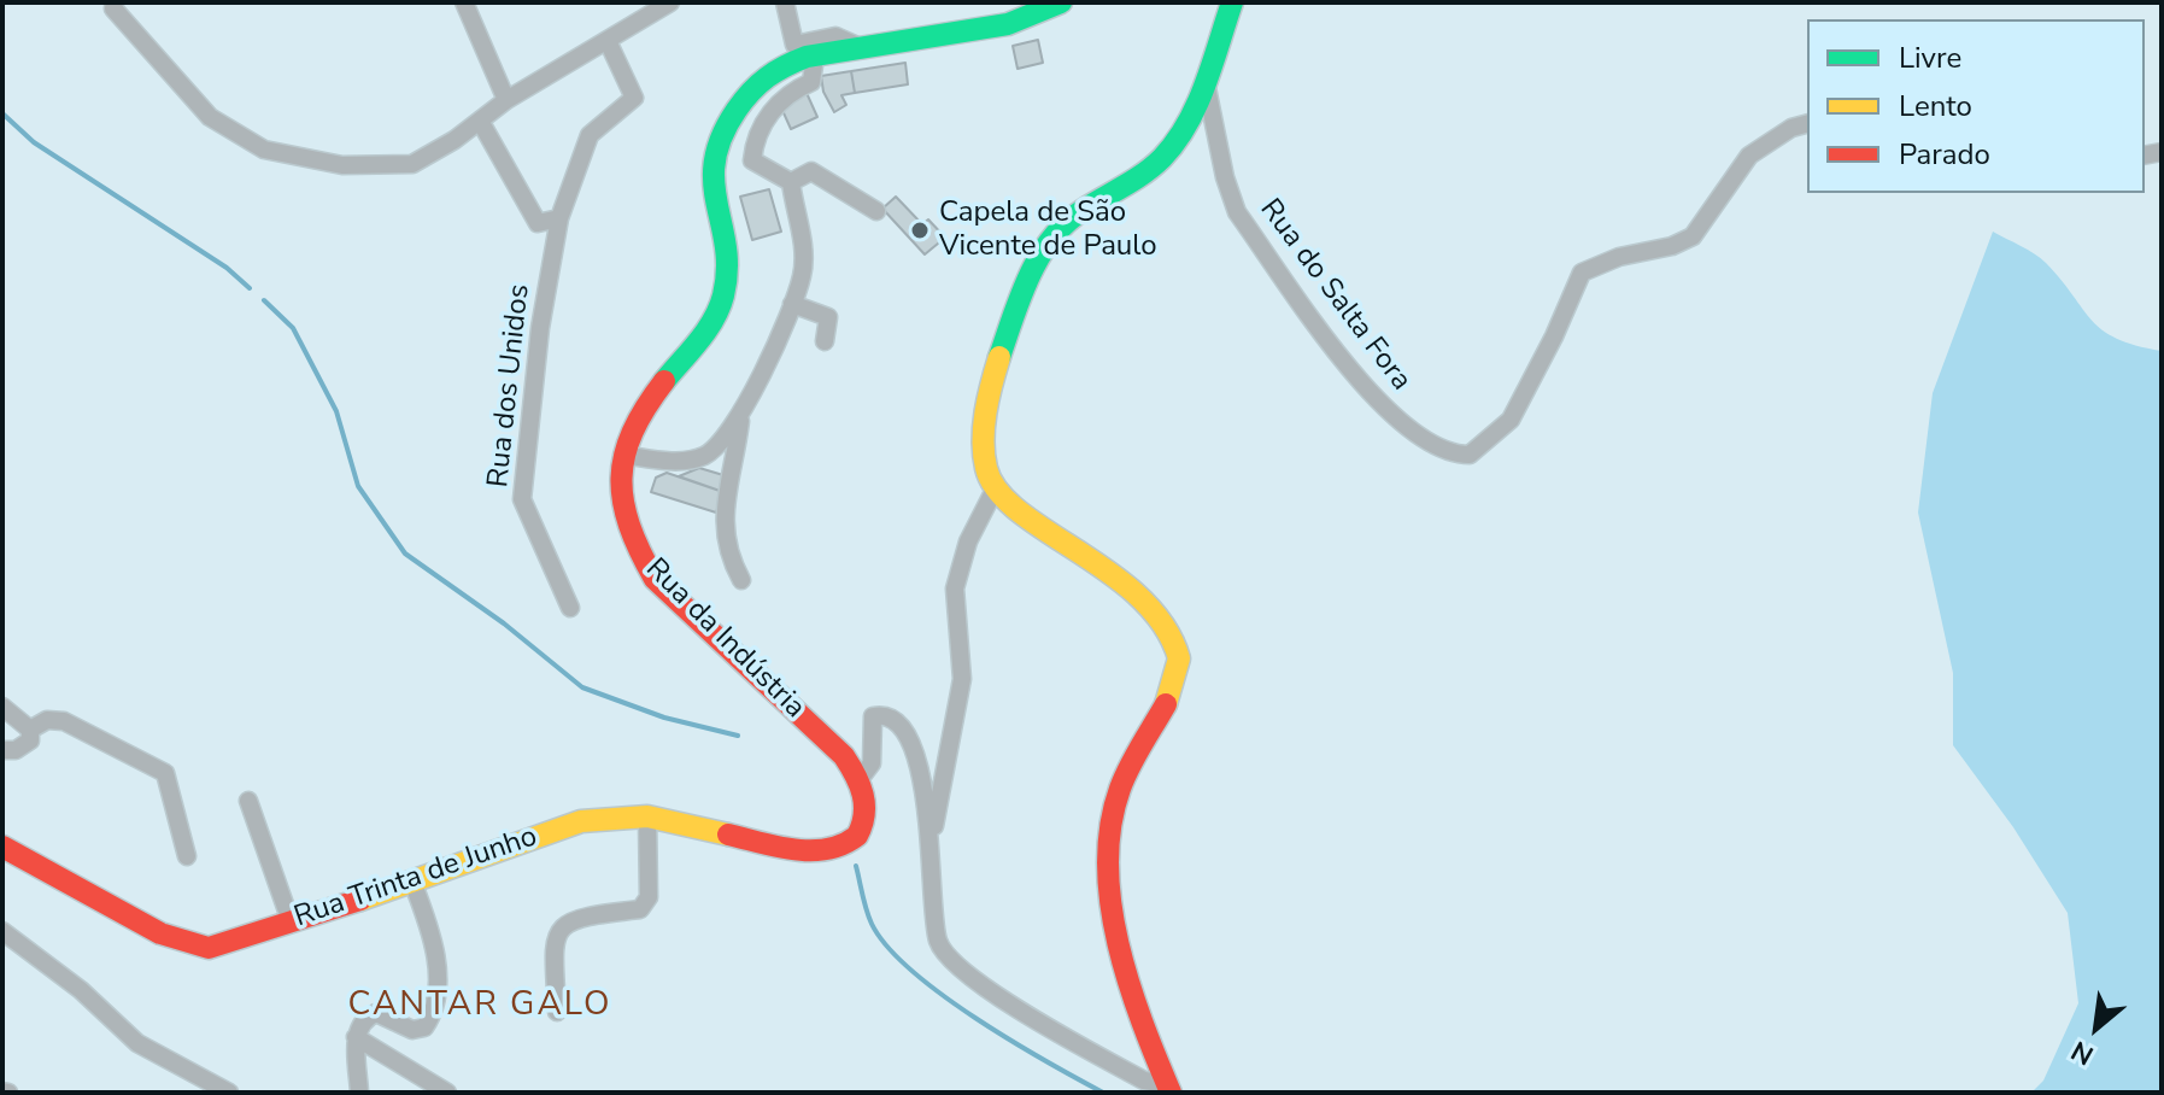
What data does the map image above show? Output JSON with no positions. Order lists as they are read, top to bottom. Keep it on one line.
{"streets":{"street":["Rua do Salta Fora","Rua dos Unidos","Rua da Indústria","Rua Trinta de Junho"]},"crossings":[["Rua da Indústria","Rua Trinta de Junho"]],"districts":["CANTAR GALO"],"places":["Capela de São Vicente de Paulo"],"legend":["Livre","Lento","Parado"],"north":"bottom left"}
